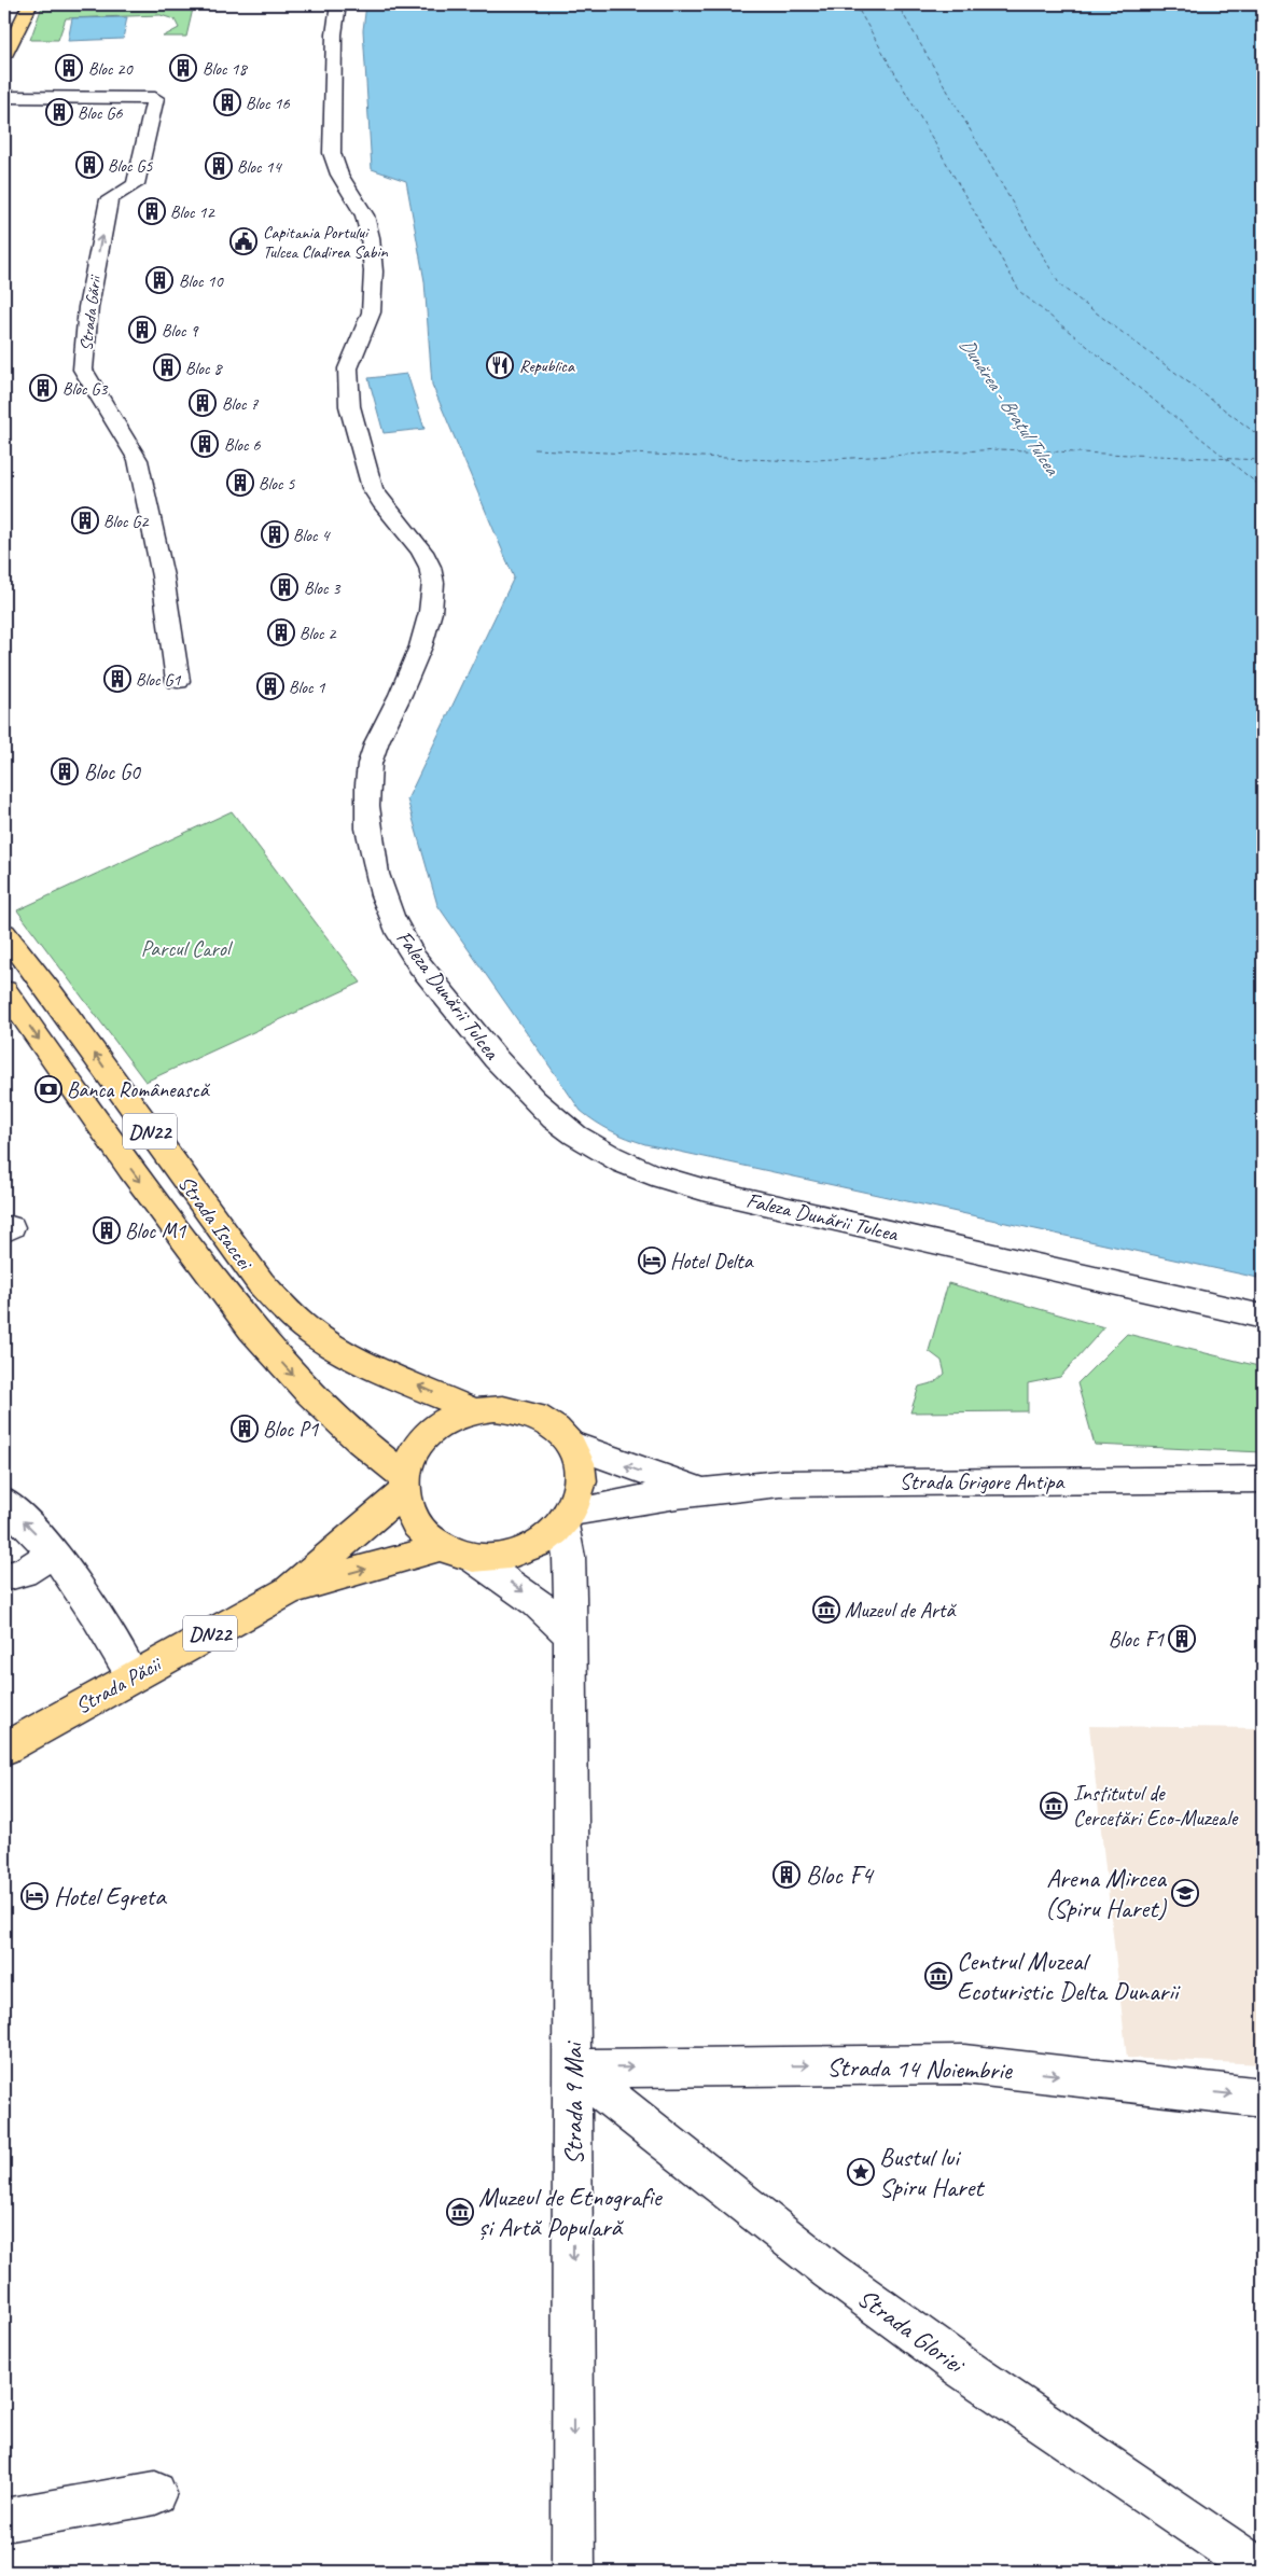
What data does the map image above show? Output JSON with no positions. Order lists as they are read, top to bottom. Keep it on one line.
{"streets":{"main road":["DN22","Strada Isaccei","Strada Păcii"],"street":["Strada Gării","Faleza Dunării Tulcea","Strada Grigore Antipa","Strada 14 Noiembrie","Strada 9 Mai","Strada Gloriei"]},"crossings":[["Strada Isaccei","Strada Grigore Antipa"],["Strada Isaccei","Strada Păcii"],["Strada Isaccei","Strada 9 Mai"],["Strada Grigore Antipa","Strada Păcii"],["Strada Grigore Antipa","Strada 9 Mai"],["Strada Păcii","Strada 9 Mai"],["Strada 14 Noiembrie","Strada 9 Mai"],["Strada 14 Noiembrie","Strada Gloriei"],["Strada 9 Mai","Strada Gloriei"]],"one_way":["Strada 14 Noiembrie","Strada 9 Mai"],"water":["Dunărea - Brațul Tulcea"],"parks":["Parcul Carol"],"places":{"building":["Bloc 20","Bloc 18","Bloc 16","Bloc G6","Bloc G5","Bloc 14","Bloc 12","Bloc 10","Bloc 9","Bloc 8","Bloc G3","Bloc 7","Bloc 6","Bloc 5","Bloc G2","Bloc 4","Bloc 3","Bloc 2","Bloc G1","Bloc 1","Bloc G0","Bloc M1","Bloc P1","Bloc F1","Bloc F4"],"public building":["Capitania Portului Tulcea Cladirea Sabin"],"restaurant":["Republica"],"bank":["Banca Românească"],"hotel":["Hotel Delta","Hotel Egreta"],"museum":["Muzeul de Artă","Institutul de Cercetări Eco-Muzeale","Centrul Muzeal Ecoturistic Delta Dunarii","Muzeul de Etnografie și Artă Populară"],"school or university":["Arena Mircea (Spiru Haret)"],"place":["Bustul lui Spiru Haret"]}}
